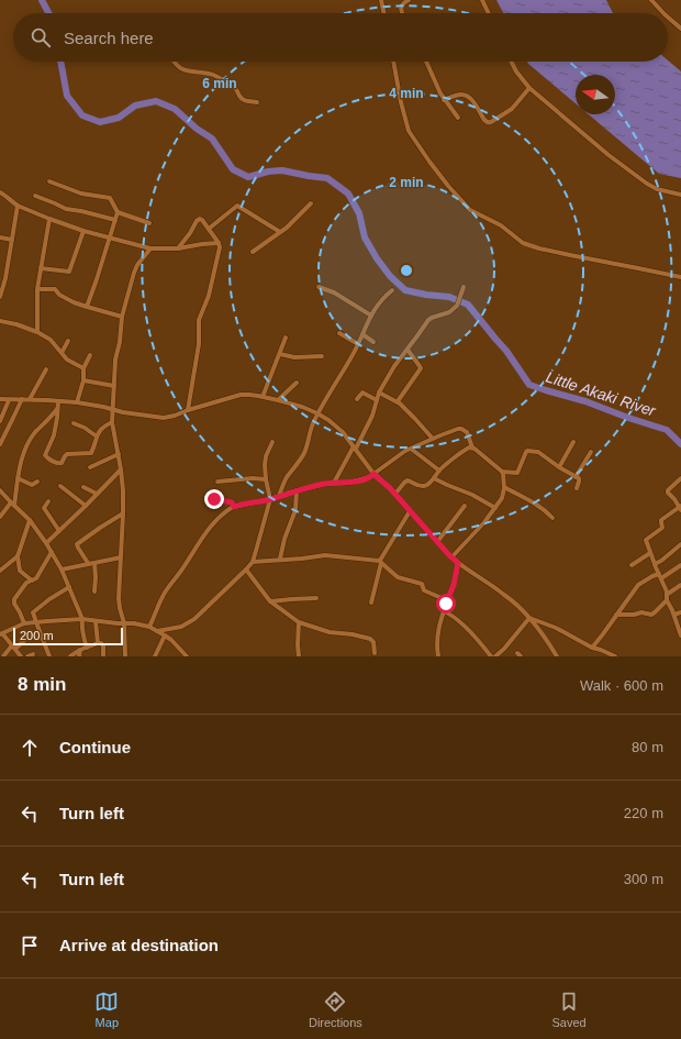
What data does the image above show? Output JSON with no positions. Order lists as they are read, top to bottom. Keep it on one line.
{"water":["Little Akaki River"],"scale_bar":"200 m","north":"left","page":{"search":"Search here","scale":"200 m","heading":["8 min","Walk · 600 m"],"list":[["Continue","80 m"],["Turn left","220 m"],["Turn left","300 m"],"Arrive at destination"],"nav":["Map","Directions","Saved"]},"rings":["6 min","4 min","2 min"]}
